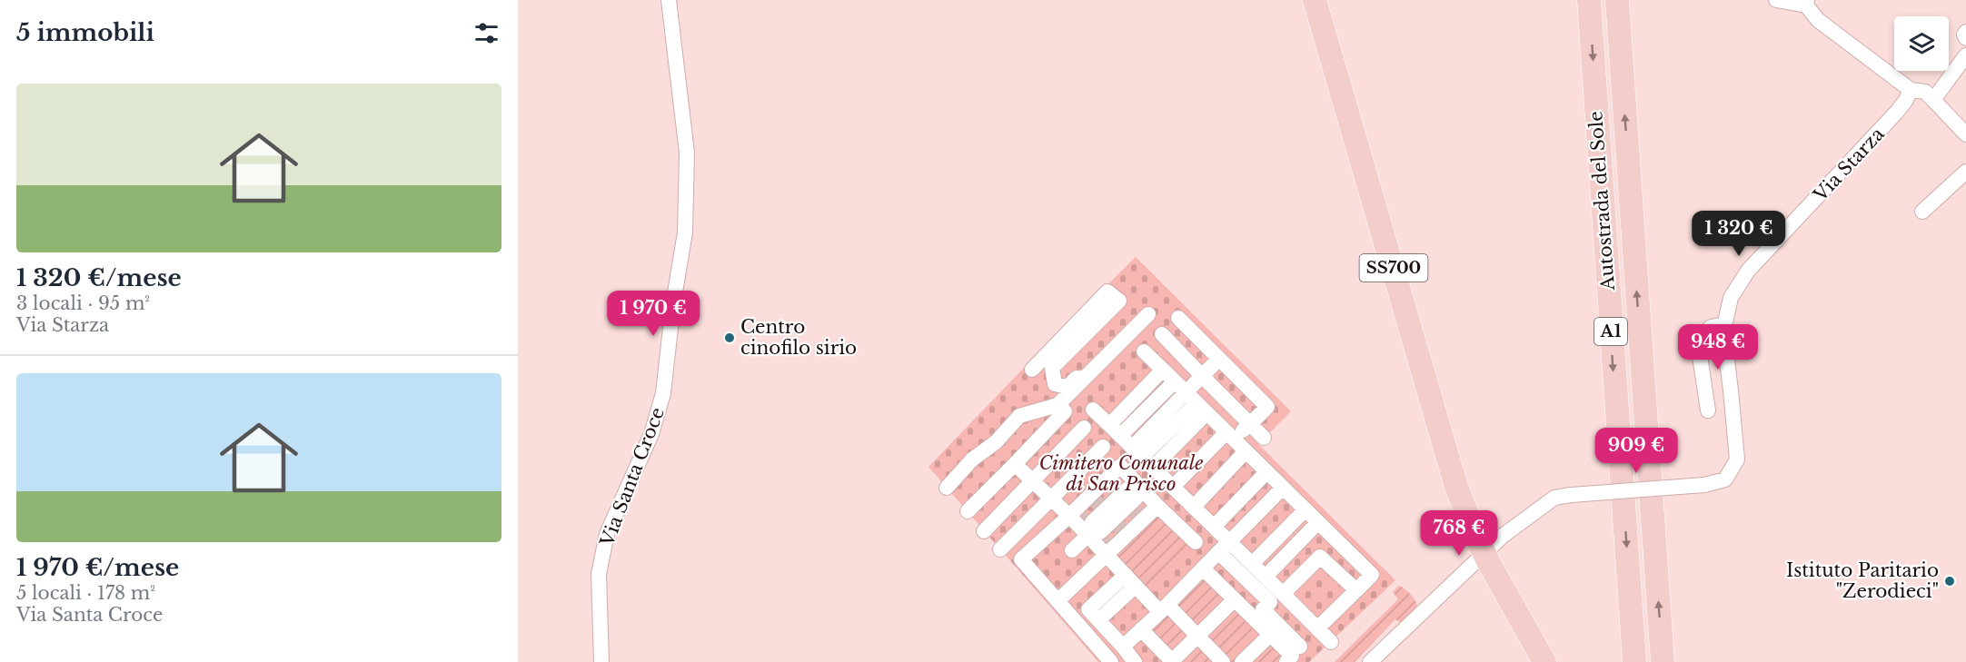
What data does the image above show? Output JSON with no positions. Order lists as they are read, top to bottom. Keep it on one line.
{"streets":{"highway":["Autostrada del Sole","SS700","A1"],"street":["Via Starza","Via Santa Croce"]},"parks":["Cimitero Comunale di San Prisco"],"places":["Centro cinofilo sirio","Istituto Paritario \"Zerodieci\""],"page":{"heading":"5 immobili","list":[{"name":"1 320 €/mese","note":"3 locali · 95 m² · Via Starza"},{"name":"1 970 €/mese","note":"5 locali · 178 m² · Via Santa Croce"}],"price":["1 320 €","1 970 €","948 €","909 €","768 €"]}}
